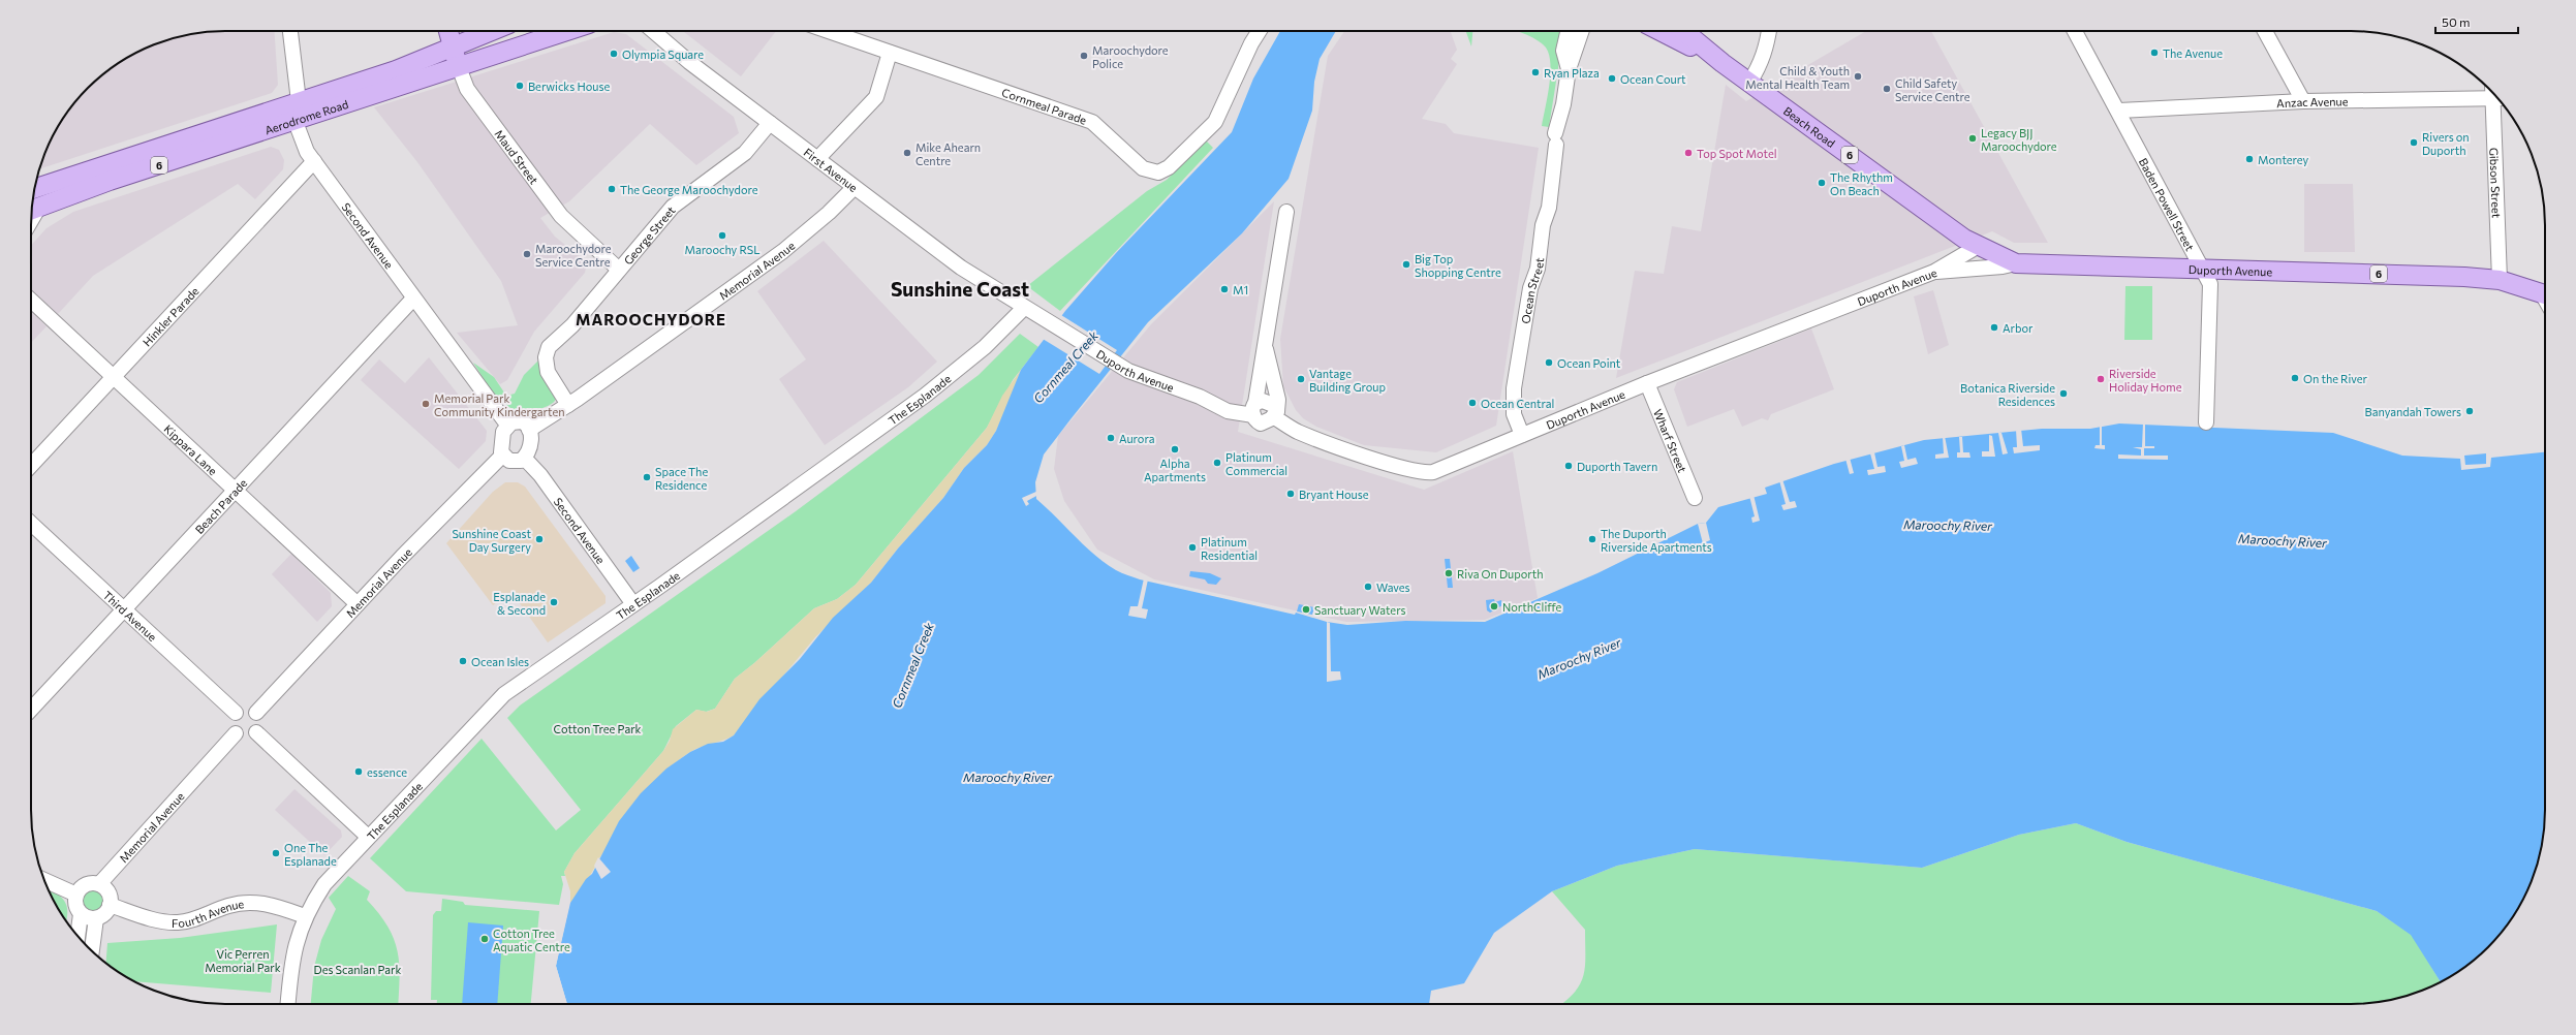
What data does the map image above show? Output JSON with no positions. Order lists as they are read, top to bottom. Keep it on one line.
{"streets":{"main road":["Aerodrome Road","Beach Road","6","Maud Street","Duporth Avenue"],"street":["Anzac Avenue","Cornmeal Parade","First Avenue","Gibson Street","Baden Powell Street","Second Avenue","George Street","Memorial Avenue","Ocean Street","Hinkler Parade","The Esplanade","Wharf Street","Kippara Lane","Beach Parade","Third Avenue","Fourth Avenue"]},"crossings":[["Anzac Avenue","Baden Powell Street"],["Aerodrome Road","Maud Street"],["Aerodrome Road","Second Avenue"],["Beach Road","Duporth Avenue"],["Maud Street","George Street"],["First Avenue","George Street"],["First Avenue","Duporth Avenue"],["First Avenue","Memorial Avenue"],["First Avenue","The Esplanade"],["Gibson Street","Duporth Avenue"],["Baden Powell Street","Duporth Avenue"],["Second Avenue","Memorial Avenue"],["Second Avenue","Hinkler Parade"],["Second Avenue","The Esplanade"],["Second Avenue","Beach Parade"],["George Street","Memorial Avenue"],["Duporth Avenue","Ocean Street"],["Duporth Avenue","The Esplanade"],["Duporth Avenue","Wharf Street"],["Memorial Avenue","Kippara Lane"],["Memorial Avenue","Third Avenue"],["Memorial Avenue","Fourth Avenue"],["Hinkler Parade","Kippara Lane"],["The Esplanade","Fourth Avenue"],["Kippara Lane","Beach Parade"],["Beach Parade","Third Avenue"]],"districts":["Sunshine Coast","MAROOCHYDORE"],"water":["Cornmeal Creek","Maroochy River"],"parks":["Cotton Tree Park","Vic Perren Memorial Park","Des Scanlan Park"],"places":["The Avenue","Olympia Square","Maroochydore Police","Ryan Plaza","Child & Youth Mental Health Team","Ocean Court","Berwicks House","Child Safety Service Centre","Legacy BJJ Maroochydore","Rivers on Duporth","Mike Ahearn Centre","Top Spot Motel","Monterey","The Rhythm On Beach","The George Maroochydore","Maroochy RSL","Maroochydore Service Centre","Big Top Shopping Centre","M1","Arbor","Ocean Point","On the River","Vantage Building Group","Riverside Holiday Home","Botanica Riverside Residences","Ocean Central","Memorial Park Community Kindergarten","Banyandah Towers","Aurora","Alpha Apartments","Platinum Commercial","Duporth Tavern","Space The Residence","Bryant House","Sunshine Coast Day Surgery","The Duporth Riverside Apartments","Platinum Residential","Riva On Duporth","Waves","Esplanade & Second","NorthCliffe","Sanctuary Waters","Ocean Isles","essence","One The Esplanade","Cotton Tree Aquatic Centre"],"scale_bar":"50 m"}
